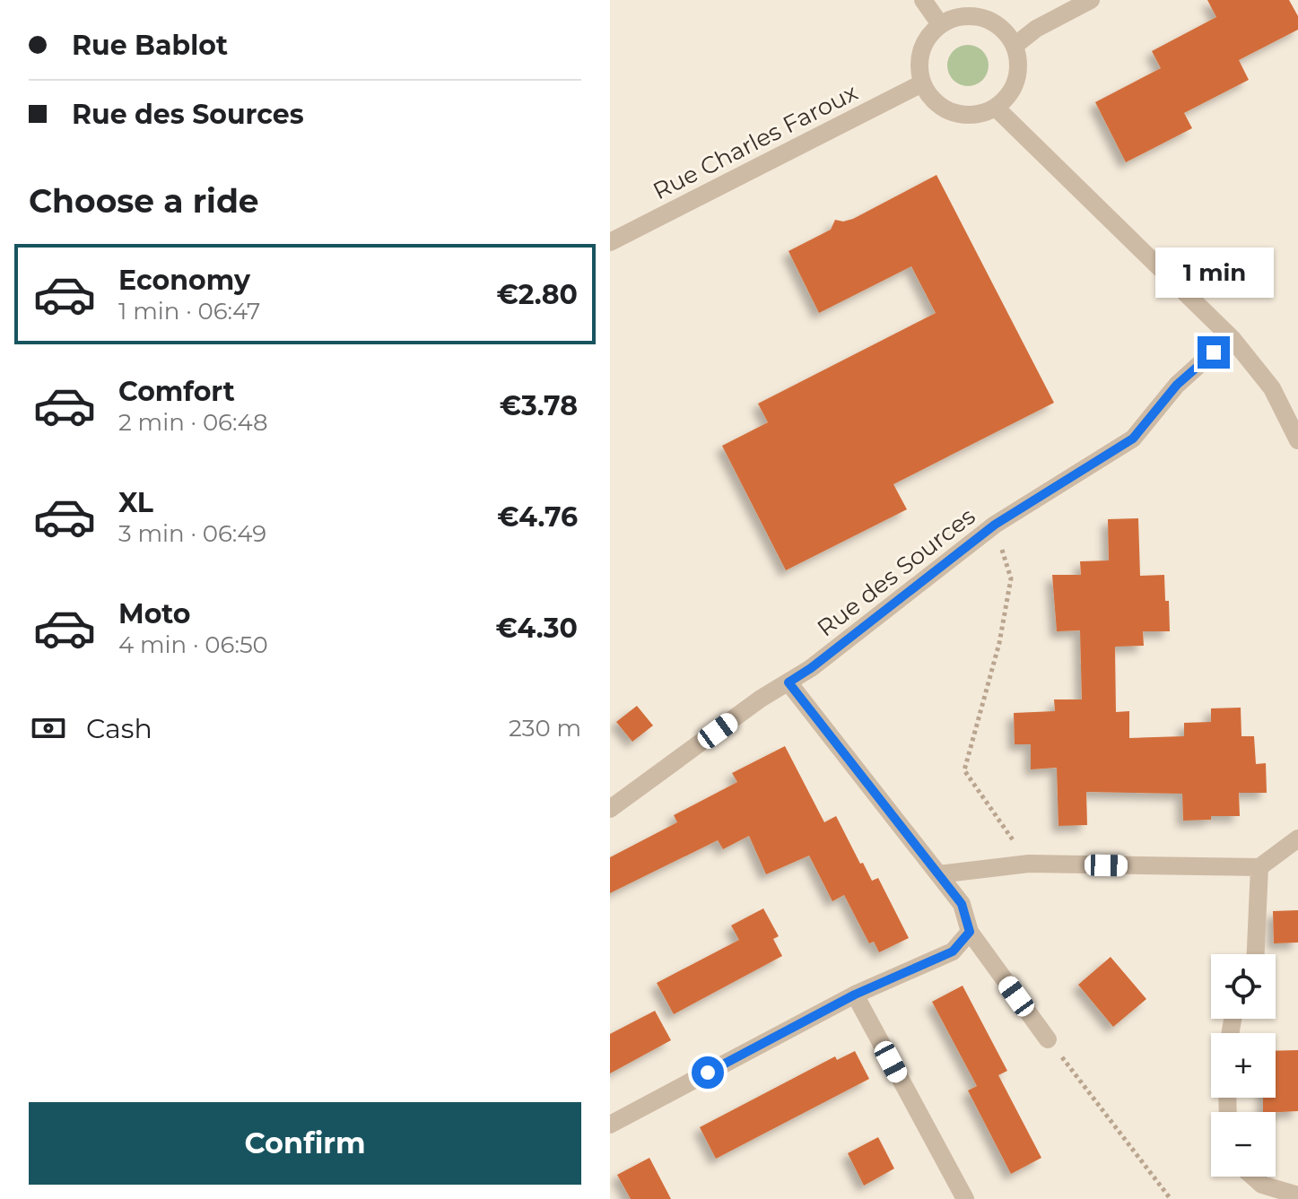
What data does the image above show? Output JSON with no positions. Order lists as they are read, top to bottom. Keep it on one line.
{"streets":{"street":["Rue Charles Faroux","Rue des Sources"]},"page":{"banner":["Rue Bablot","Rue des Sources"],"heading":"Choose a ride","list":[{"name":"Economy","note":"1 min · 06:47","value":"€2.80"},{"name":"Comfort","note":"2 min · 06:48","value":"€3.78"},{"name":"XL","note":"3 min · 06:49","value":"€4.76"},{"name":"Moto","note":"4 min · 06:50","value":"€4.30"}],"bubble":"1 min","pay":["Cash","230 m"],"map_buttons":["+","−"],"buttons":"Confirm"}}
